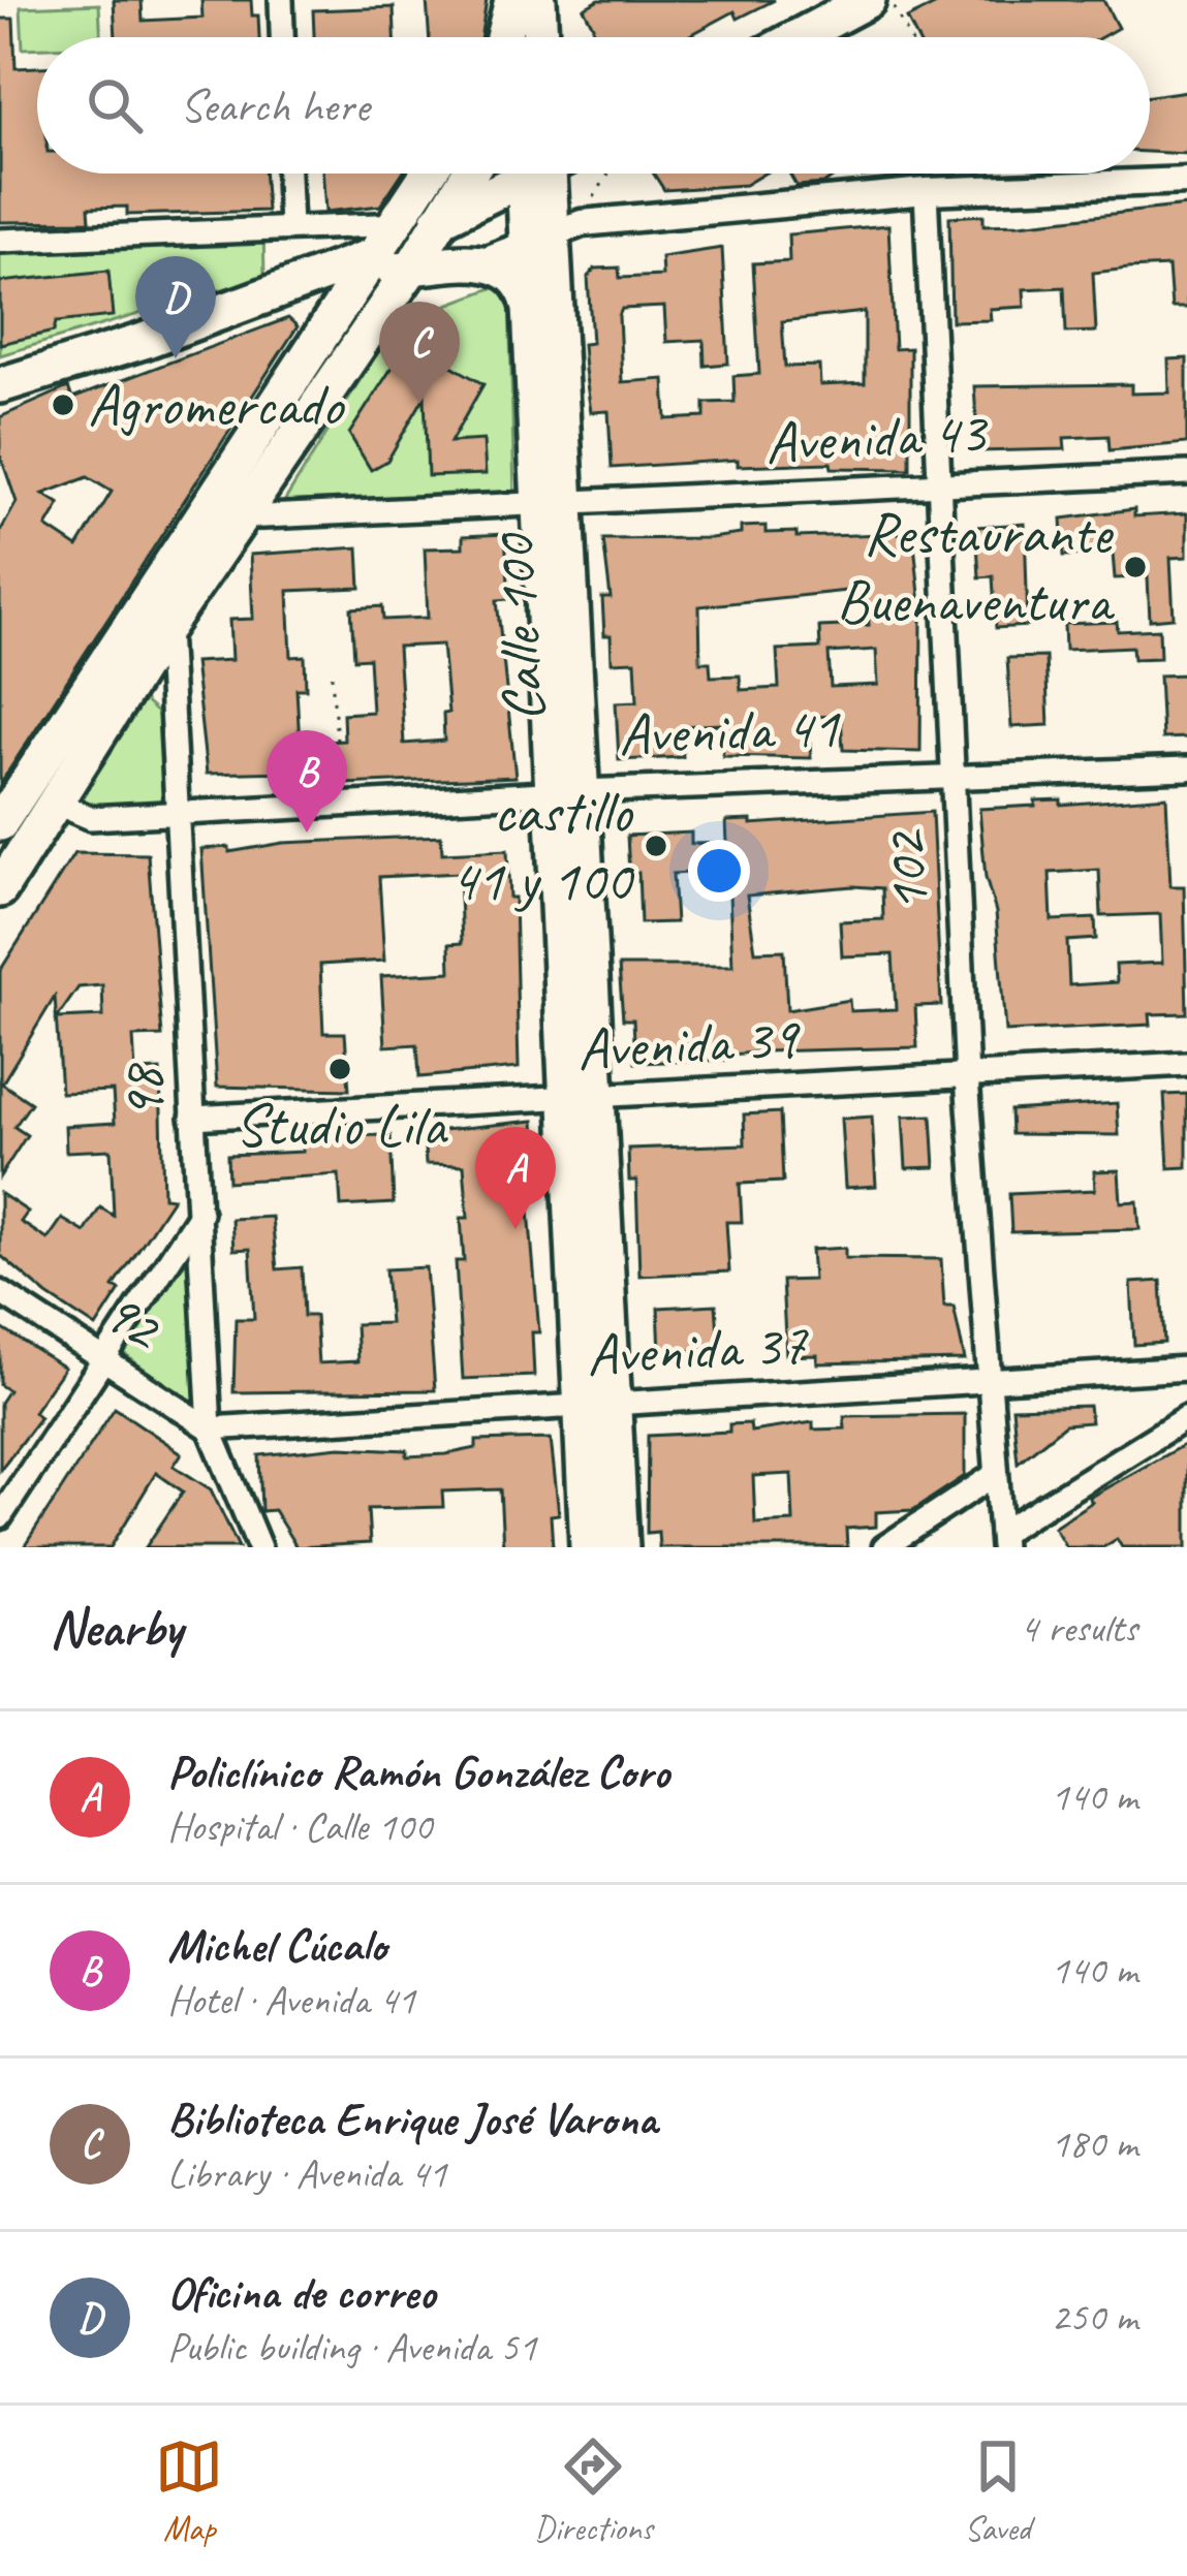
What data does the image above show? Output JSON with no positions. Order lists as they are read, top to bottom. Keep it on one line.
{"streets":{"main road":["Calle 100"],"street":["Avenida 43","Avenida 41","102","Avenida 39","98","92","Avenida 37"]},"crossings":[["Avenida 43","Calle 100"],["Avenida 43","102"],["Calle 100","Avenida 41"],["Calle 100","Avenida 39"],["Calle 100","Avenida 37"],["Avenida 41","102"],["Avenida 41","98"],["102","Avenida 39"],["102","Avenida 37"],["Avenida 39","98"],["98","92"],["98","Avenida 37"],["92","Avenida 37"]],"places":["Agromercado","Restaurante Buenaventura","castillo 41 y 100","Studio Lila"],"page":{"search":"Search here","pins":["D","C","B","A"],"heading":["Nearby","4 results"],"list":[{"mark":"A","name":"Policlínico Ramón González Coro","note":"Hospital · Calle 100","value":"140 m"},{"mark":"B","name":"Michel Cúcalo","note":"Hotel · Avenida 41","value":"140 m"},{"mark":"C","name":"Biblioteca Enrique José Varona","note":"Library · Avenida 41","value":"180 m"},{"mark":"D","name":"Oficina de correo","note":"Public building · Avenida 51","value":"250 m"}],"nav":["Map","Directions","Saved"]}}
